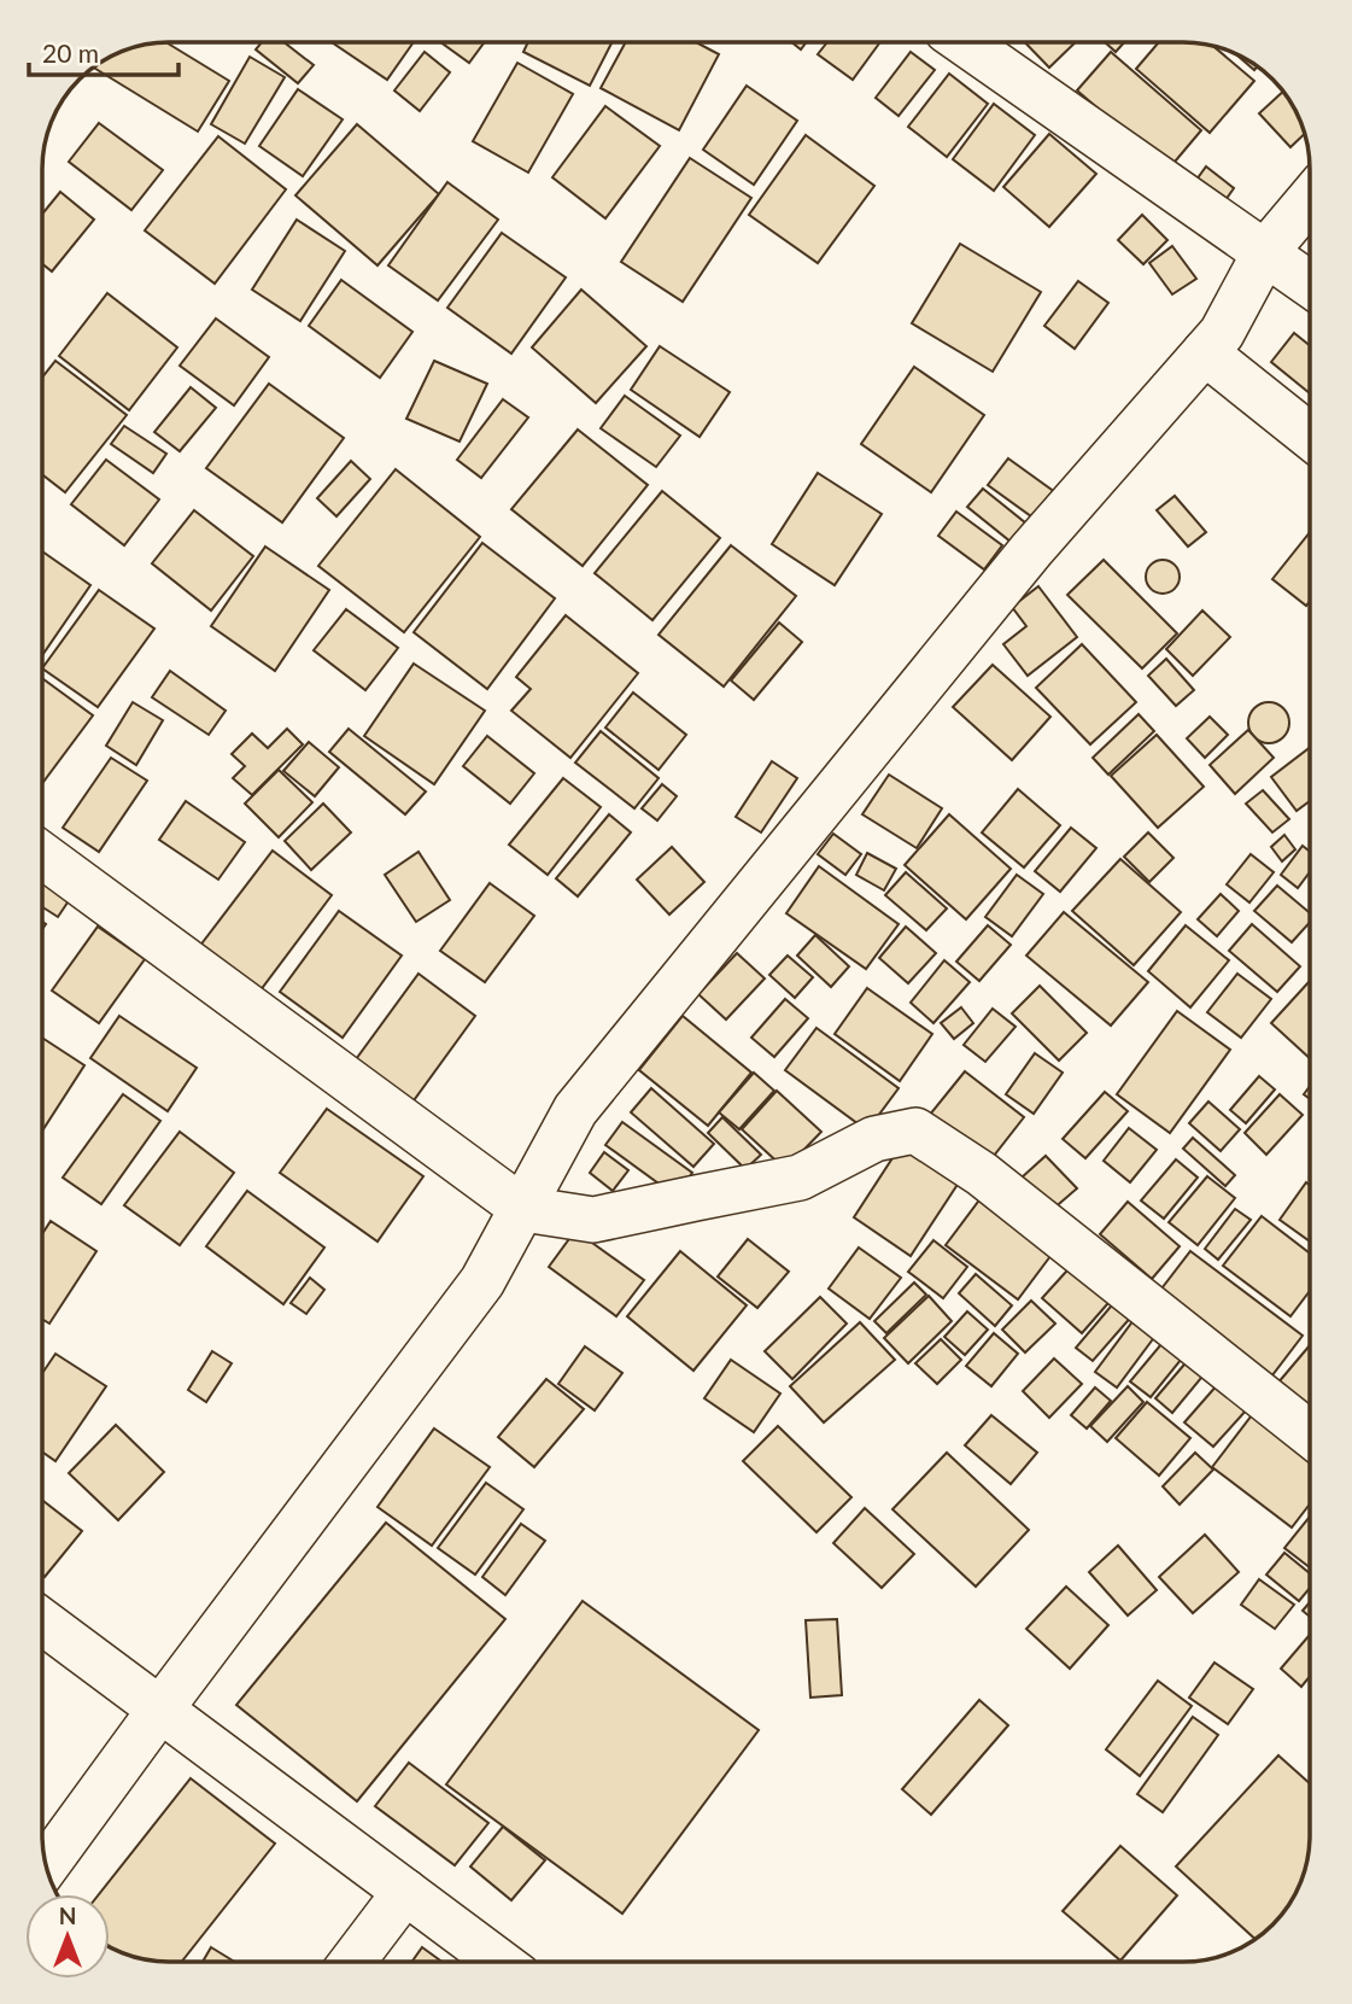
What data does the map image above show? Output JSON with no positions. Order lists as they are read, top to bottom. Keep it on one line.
{"scale_bar":"20 m","north":"top"}
